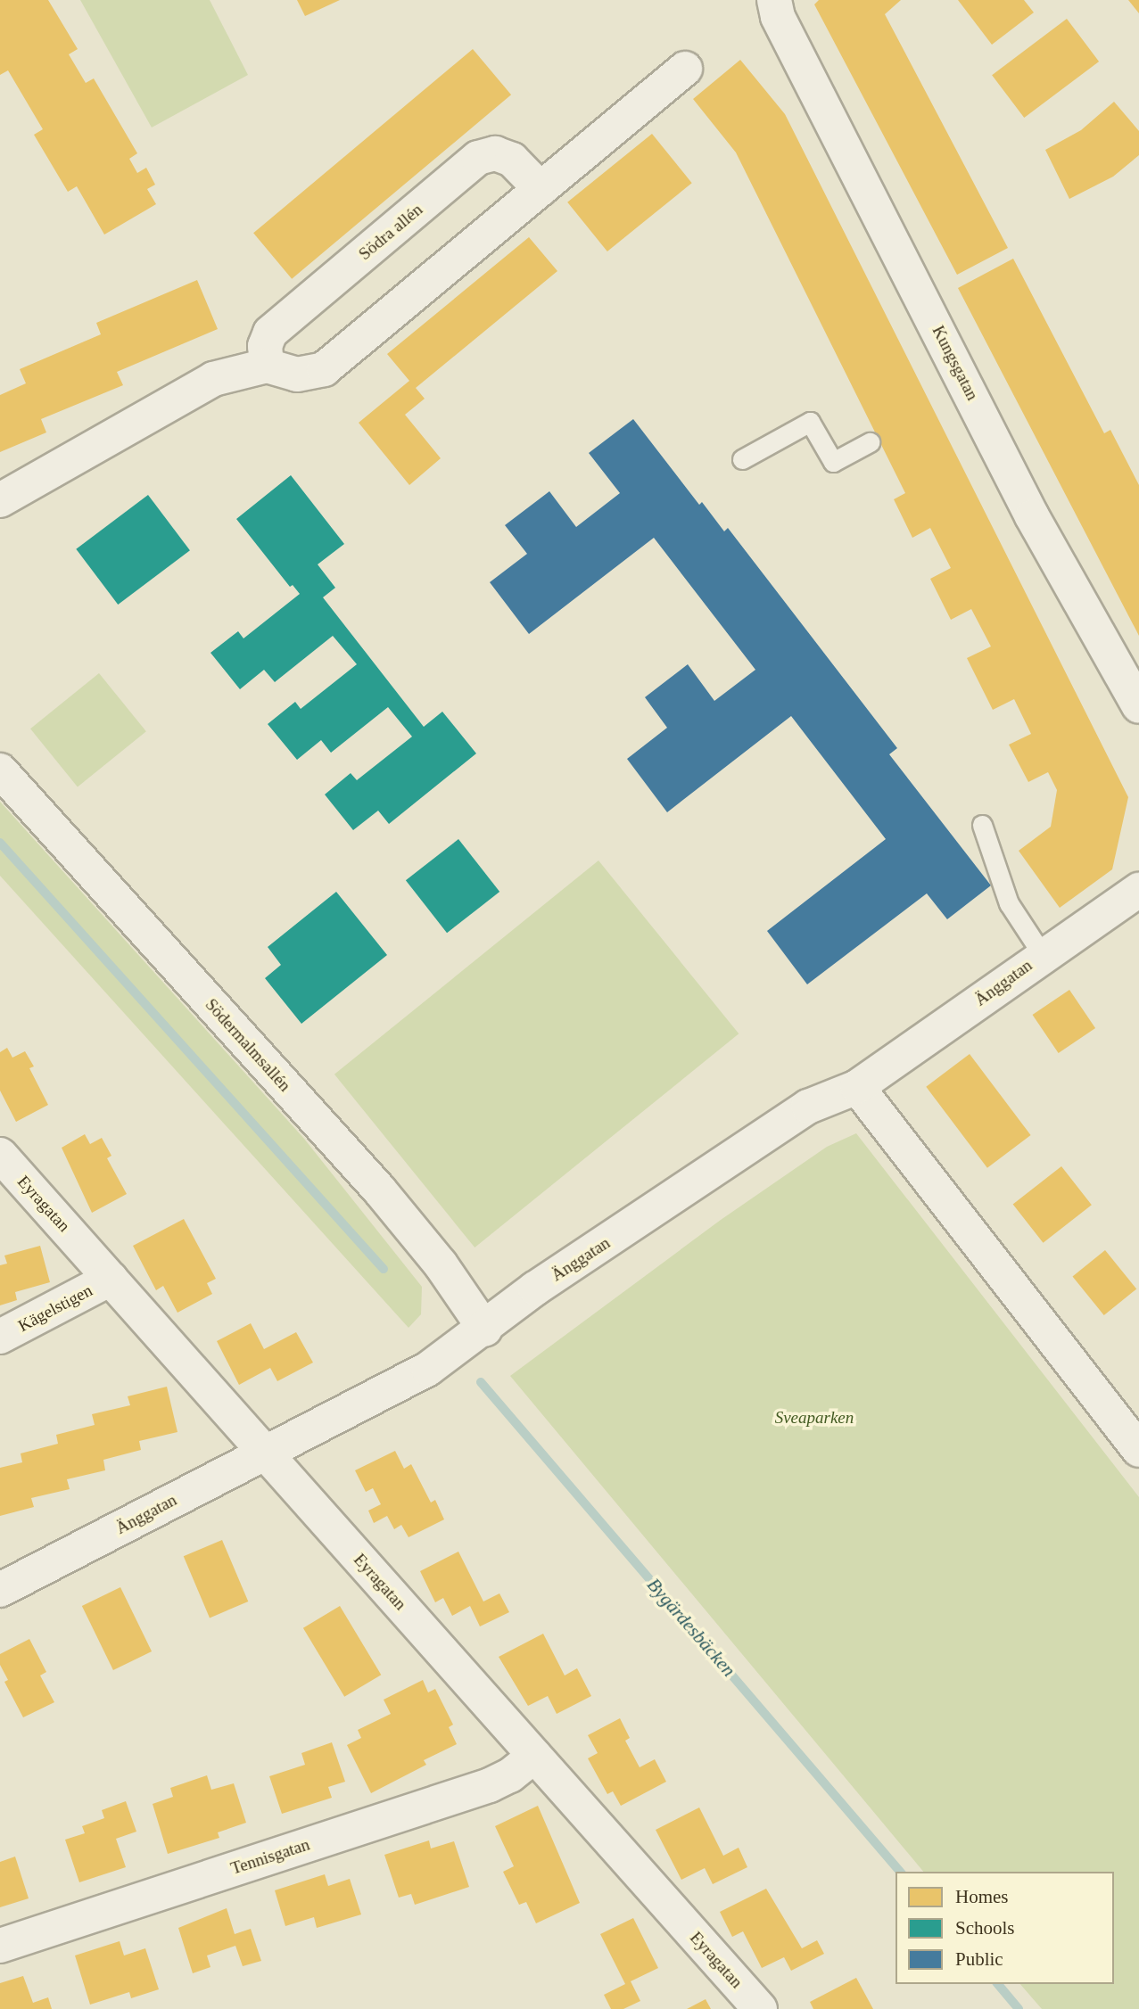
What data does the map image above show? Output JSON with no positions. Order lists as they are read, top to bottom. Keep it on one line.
{"streets":{"street":["Södra allén","Kungsgatan","Änggatan","Södermalmsallén","Eyragatan","Kägelstigen","Tennisgatan"]},"crossings":[["Änggatan","Södermalmsallén"],["Änggatan","Eyragatan"],["Eyragatan","Kägelstigen"],["Eyragatan","Tennisgatan"]],"water":["Bygärdesbäcken"],"parks":["Sveaparken"],"legend":["Homes","Schools","Public"]}
